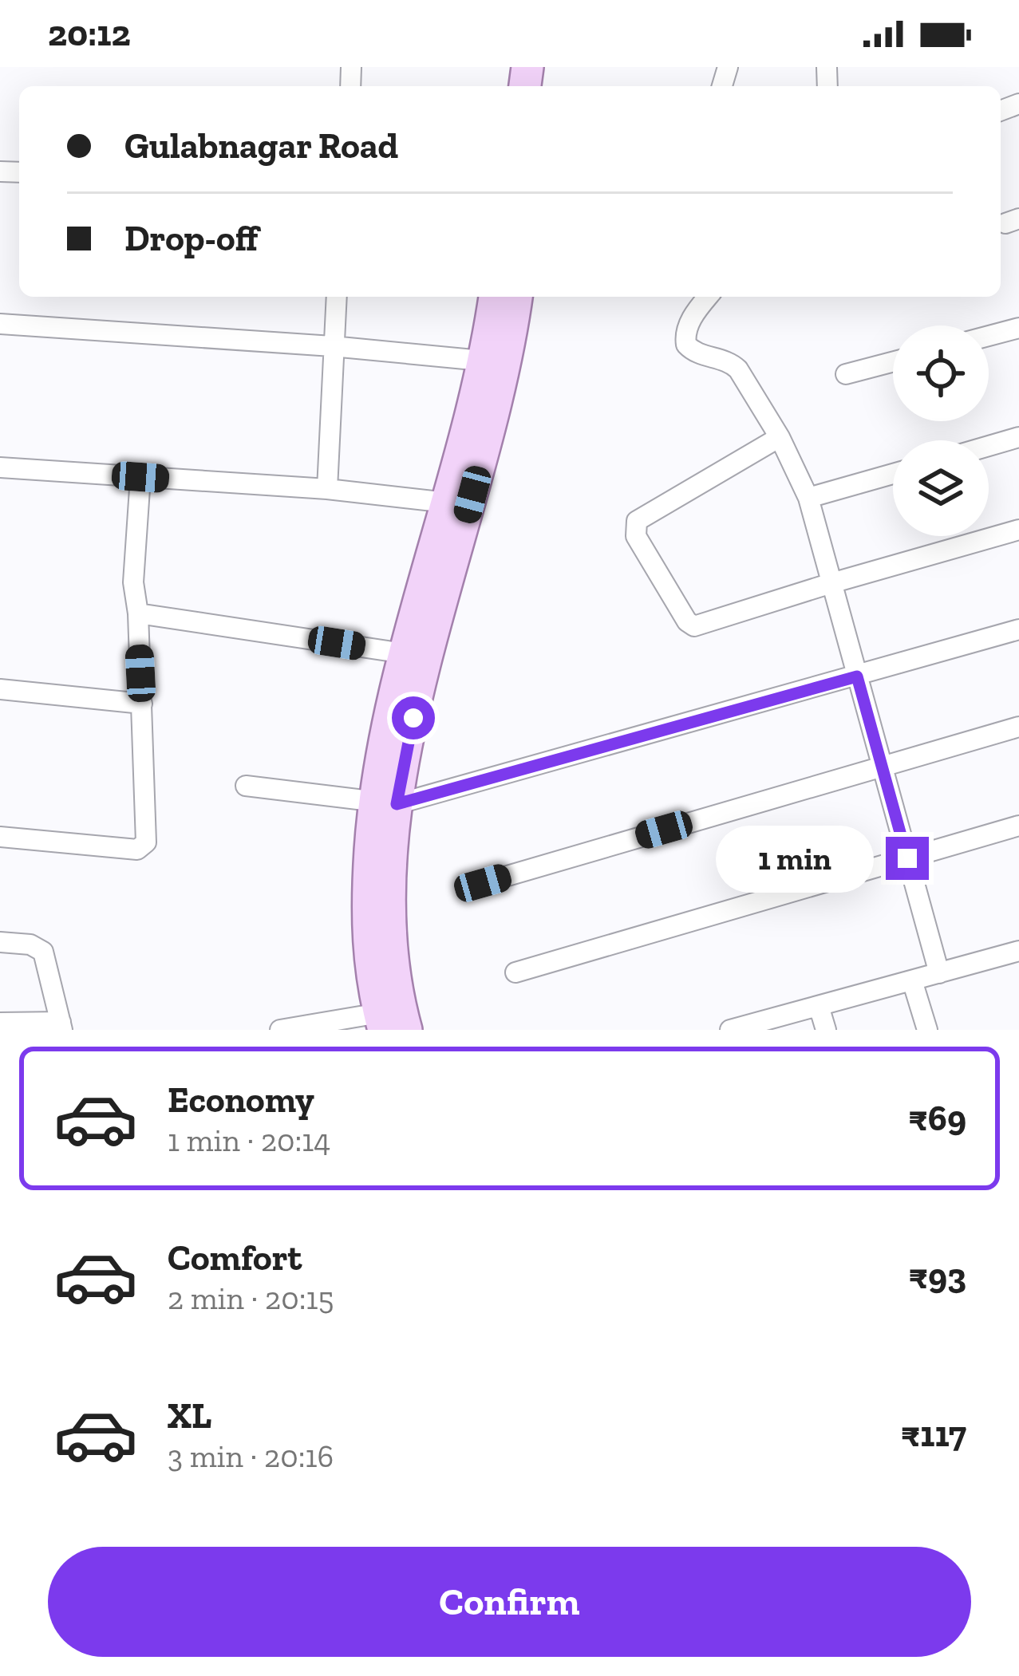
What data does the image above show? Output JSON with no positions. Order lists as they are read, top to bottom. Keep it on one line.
{"page":{"status":"20:12","banner":["Gulabnagar Road","Drop-off"],"bubble":"1 min","list":[{"name":"Economy","note":"1 min · 20:14","value":"₹69"},{"name":"Comfort","note":"2 min · 20:15","value":"₹93"},{"name":"XL","note":"3 min · 20:16","value":"₹117"}],"buttons":"Confirm"}}
